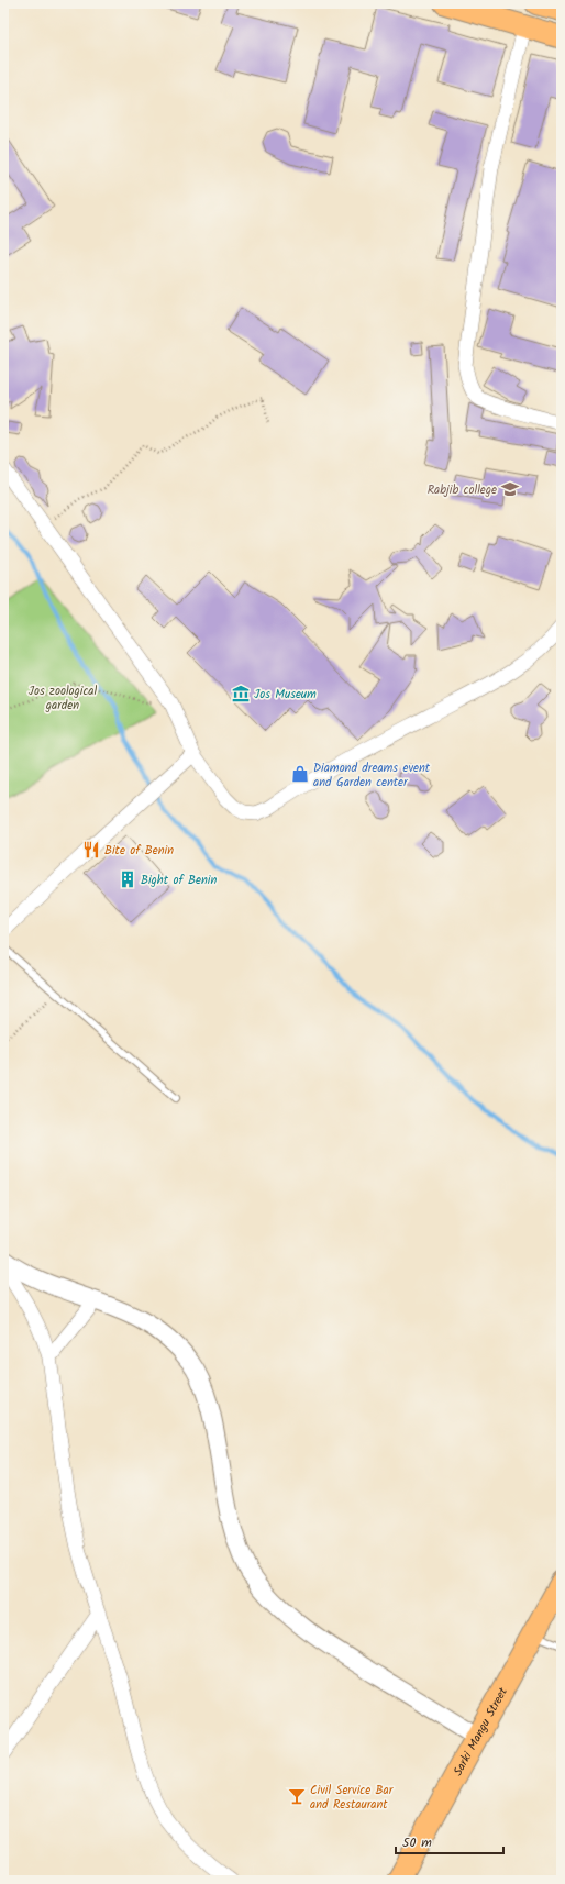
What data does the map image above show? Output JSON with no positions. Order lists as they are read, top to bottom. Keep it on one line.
{"streets":{"main road":["Sarki Mangu Street"]},"parks":["Jos zoological garden"],"places":{"school or university":["Rabjib college"],"museum":["Jos Museum"],"shop":["Diamond dreams event and Garden center"],"restaurant":["Bite of Benin"],"building":["Bight of Benin"],"bar":["Civil Service Bar and Restaurant"]},"scale_bar":"50 m"}
